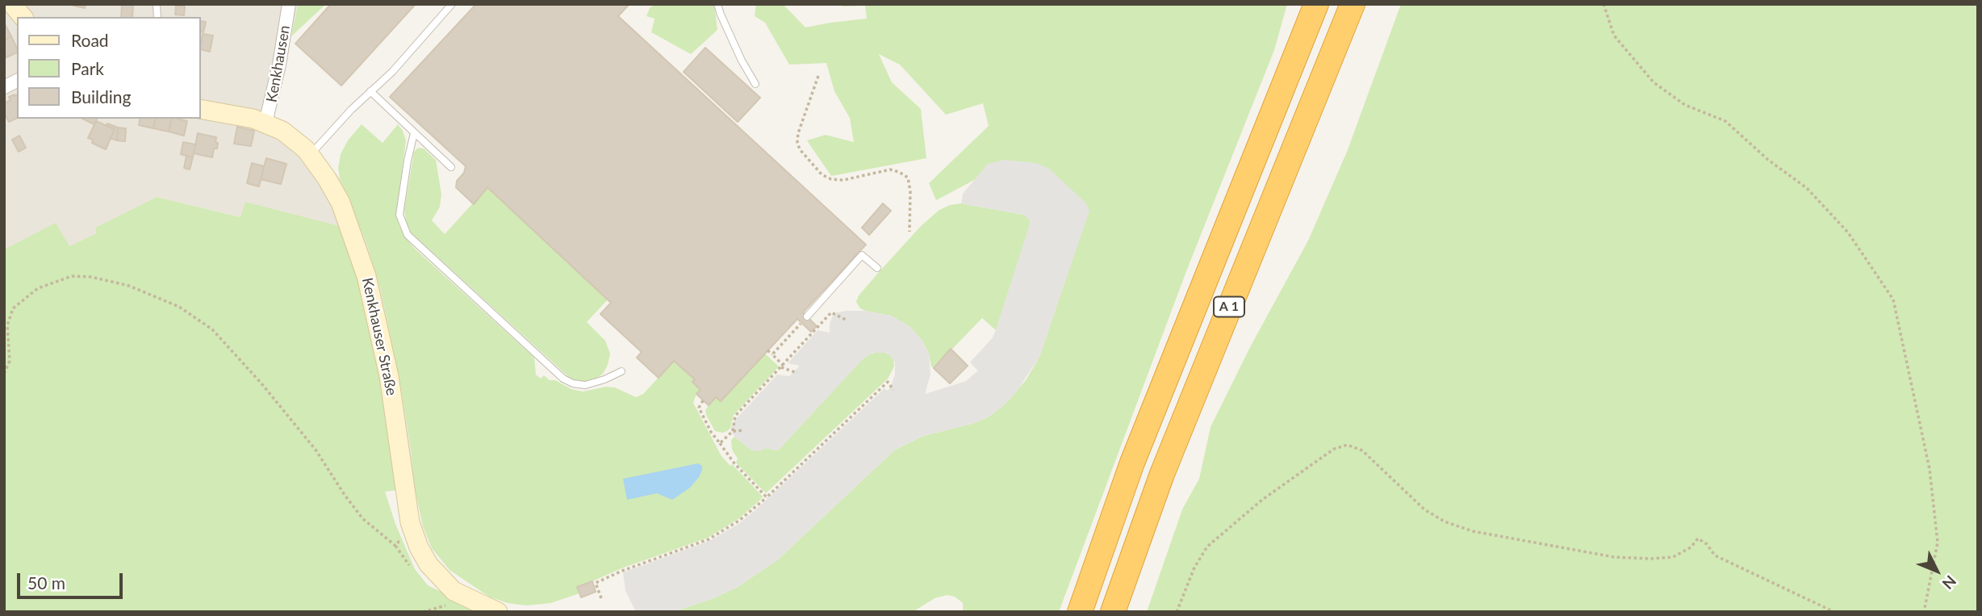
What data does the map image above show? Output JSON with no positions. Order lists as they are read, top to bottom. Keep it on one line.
{"streets":{"highway":["A 1"],"street":["Kenkhausen","Kenkhauser Straße"]},"crossings":[["Kenkhausen","Kenkhauser Straße"]],"legend":["Road","Park","Building"],"scale_bar":"50 m","north":"bottom right"}
